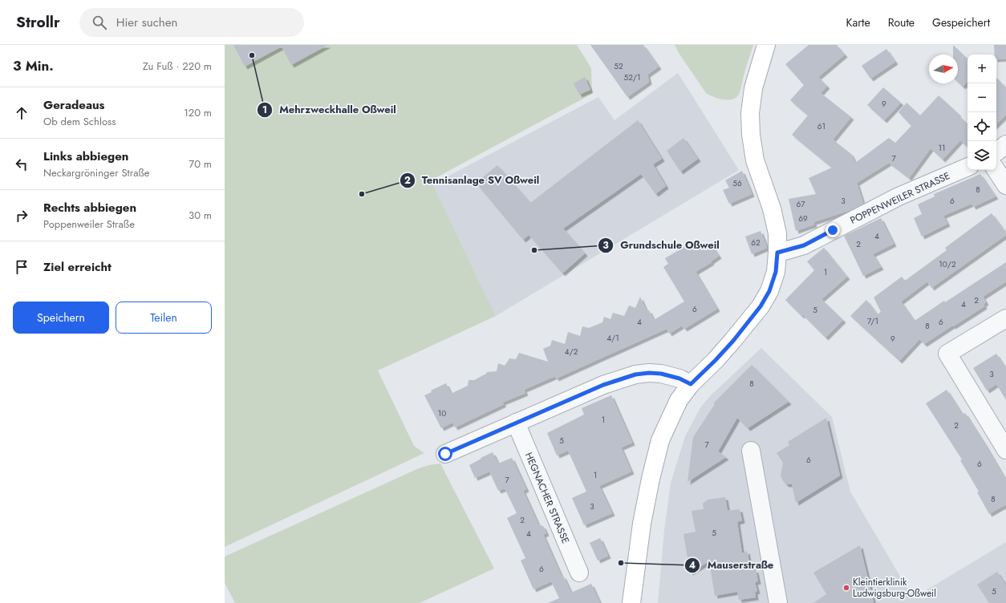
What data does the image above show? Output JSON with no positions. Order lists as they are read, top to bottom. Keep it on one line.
{"streets":{"street":["POPPENWEILER STRASSE","HEGNACHER STRASSE"]},"places":["Mehrzweckhalle Oßweil","Tennisanlage SV Oßweil","Grundschule Oßweil","Mauserstraße","Kleintierklinik Ludwigsburg-Oßweil"],"house_numbers":["52","52/1","9","61","11","7","56","8","3","6","67","69","4","62","2","10/2","1","2","4","6","5","7/1","4","6","8","4/1","9","4/2","3","8","10","1","2","5","7","6","6","1","7","8","3","2","5","4","6","5"],"north":"right","page":{"header":"Strollr","search":"Hier suchen","nav":["Karte","Route","Gespeichert"],"heading":["3 Min.","Zu Fuß · 220 m"],"map_buttons":["+","−"],"list":[["Geradeaus","Ob dem Schloss","120 m"],["Links abbiegen","Neckargröninger Straße","70 m"],["Rechts abbiegen","Poppenweiler Straße","30 m"],"Ziel erreicht"],"buttons":["Speichern","Teilen"]}}
